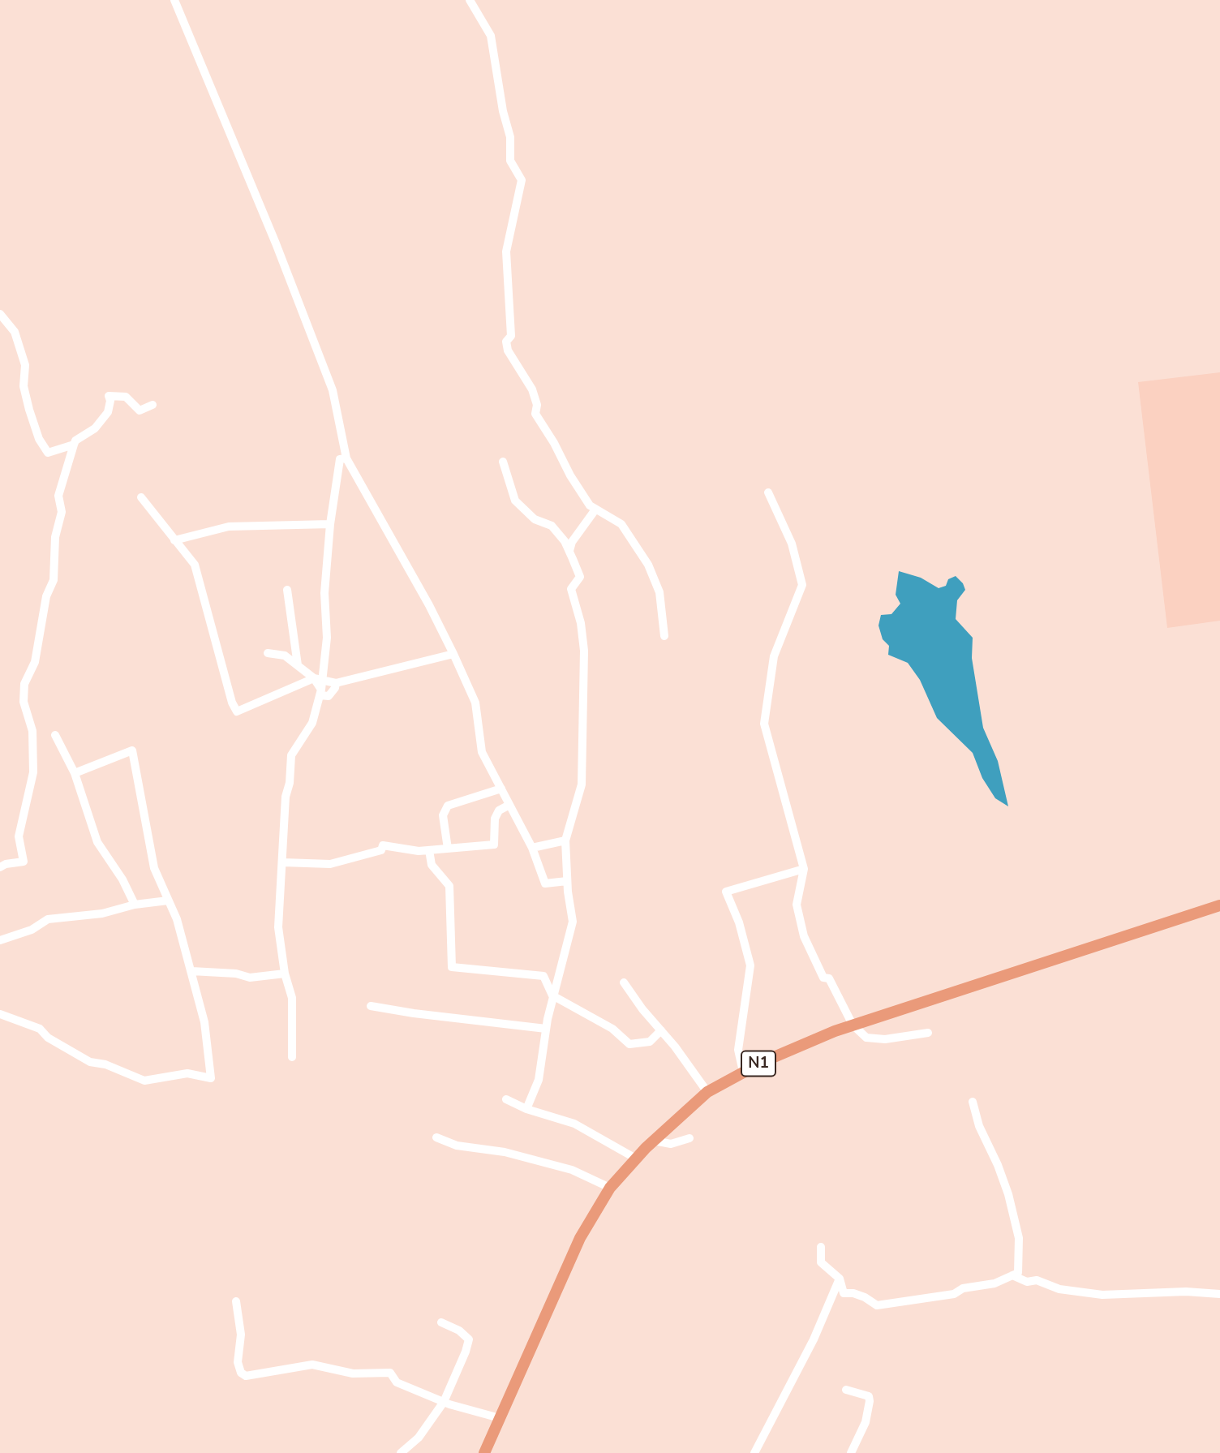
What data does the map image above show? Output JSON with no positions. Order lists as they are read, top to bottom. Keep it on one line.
{"streets":{"highway":["N1"]}}
